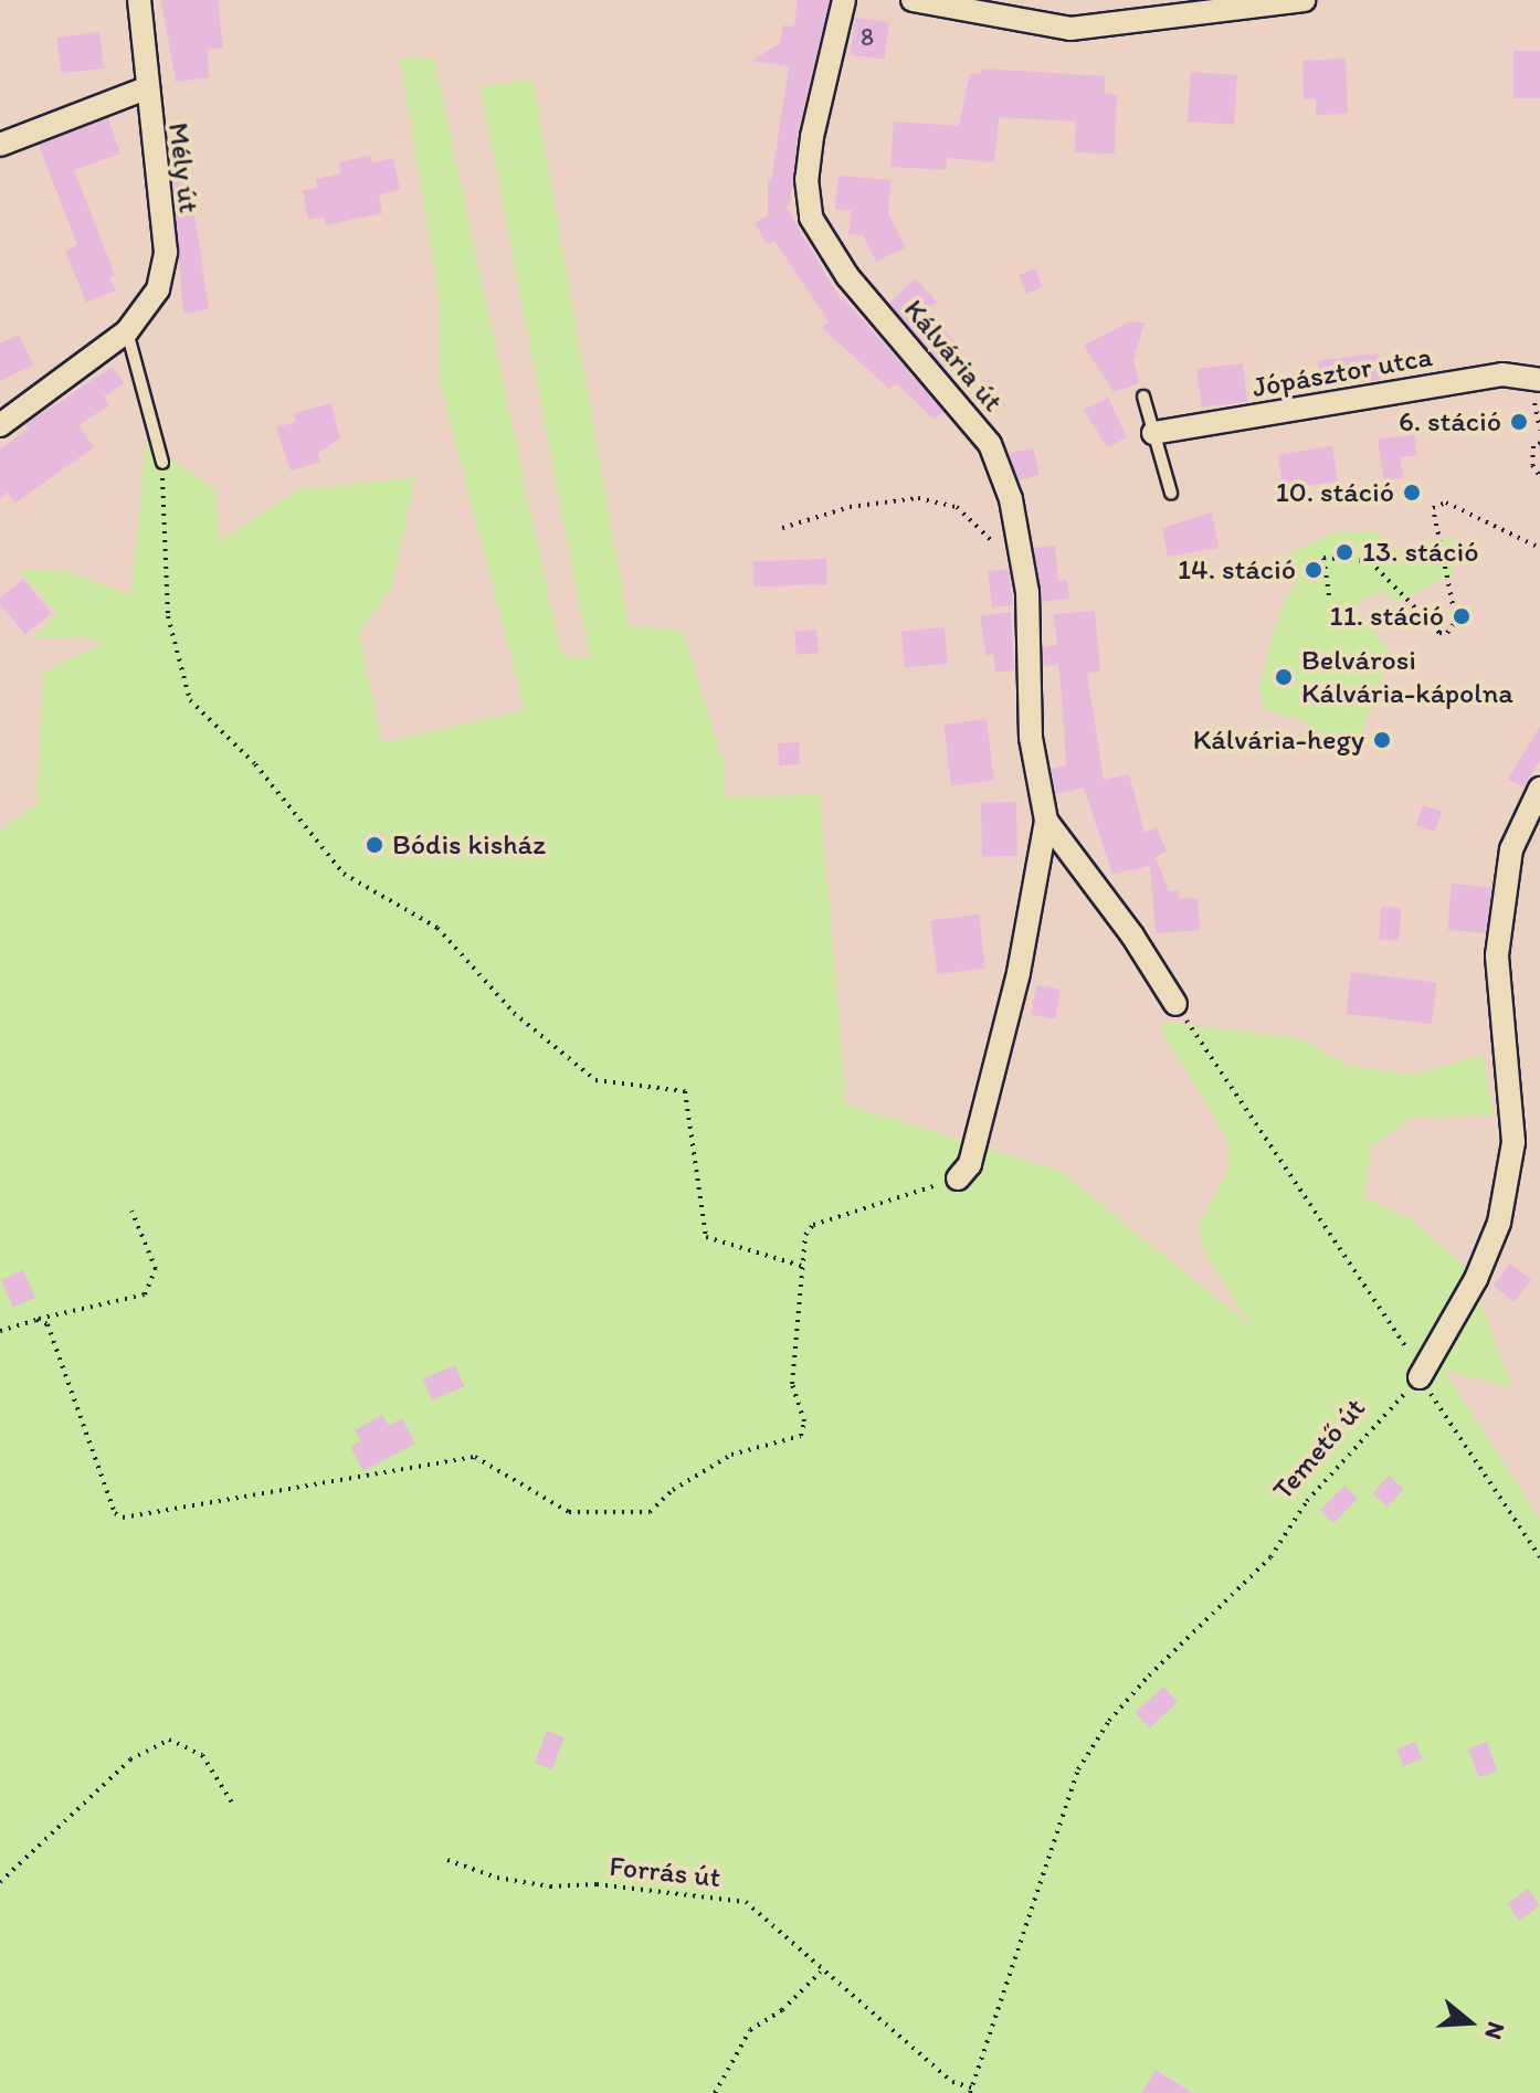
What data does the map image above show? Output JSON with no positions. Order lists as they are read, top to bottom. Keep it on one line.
{"streets":{"street":["Mély út","Kálvária út","Jópásztor utca"],"path":["Temető út","Forrás út"]},"crossings":[["Temető út","Forrás út"]],"places":["6. stáció","10. stáció","13. stáció","14. stáció","11. stáció","Belvárosi Kálvária-kápolna","Kálvária-hegy","Bódis kisház"],"house_numbers":["8"],"north":"right"}
